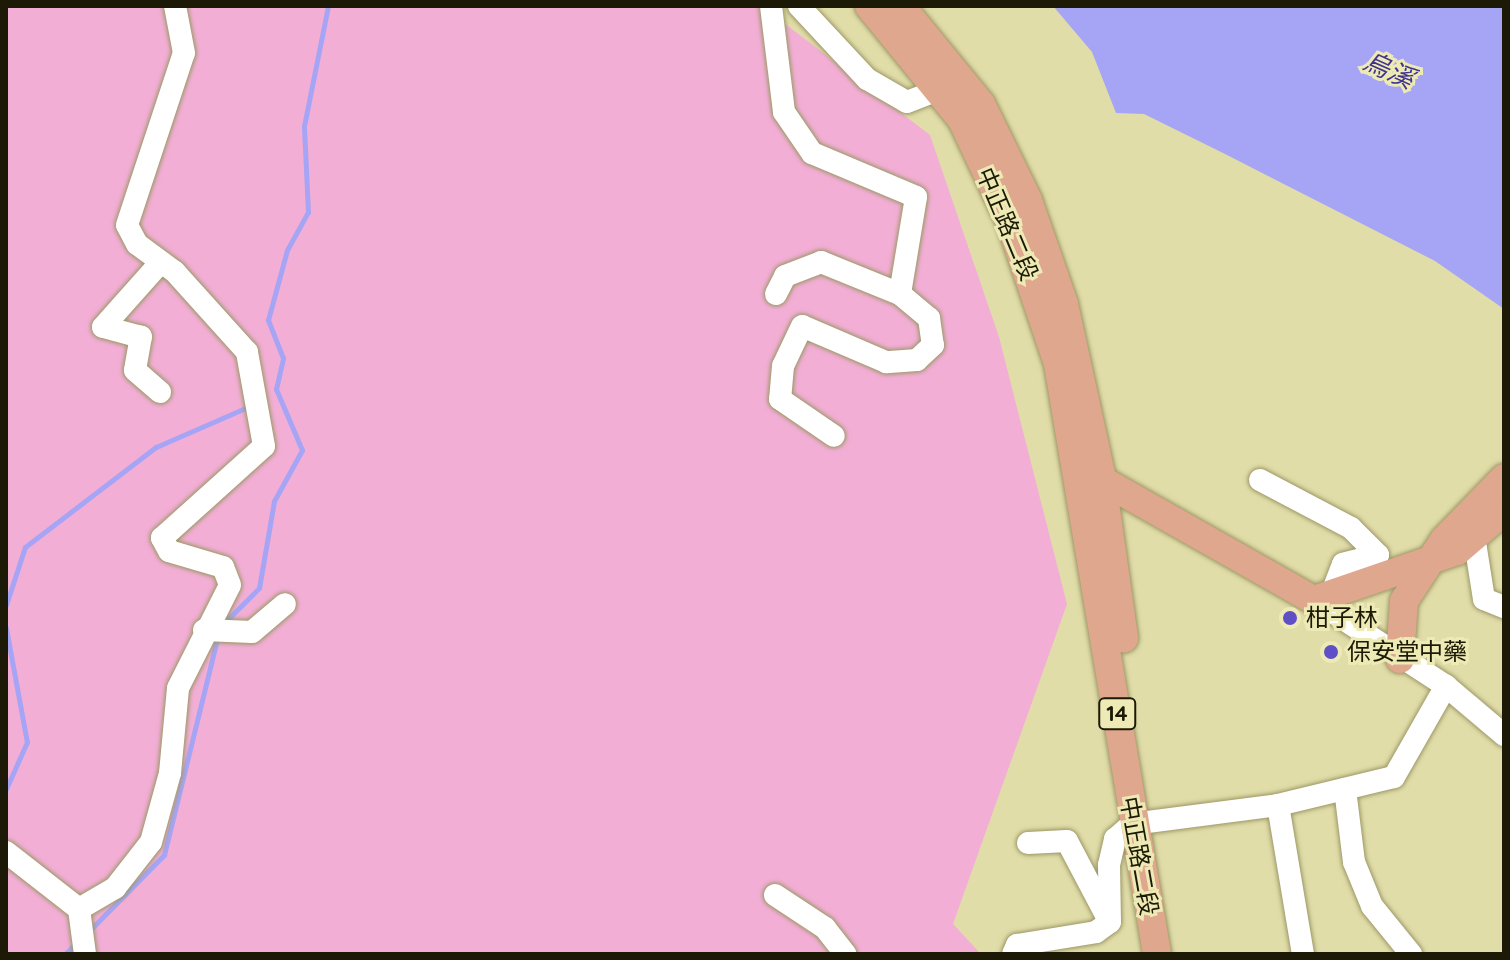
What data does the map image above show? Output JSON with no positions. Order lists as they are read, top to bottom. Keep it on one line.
{"streets":{"main road":["中正路二段","14"]},"water":["烏溪"],"places":["柑子林","保安堂中藥"]}
